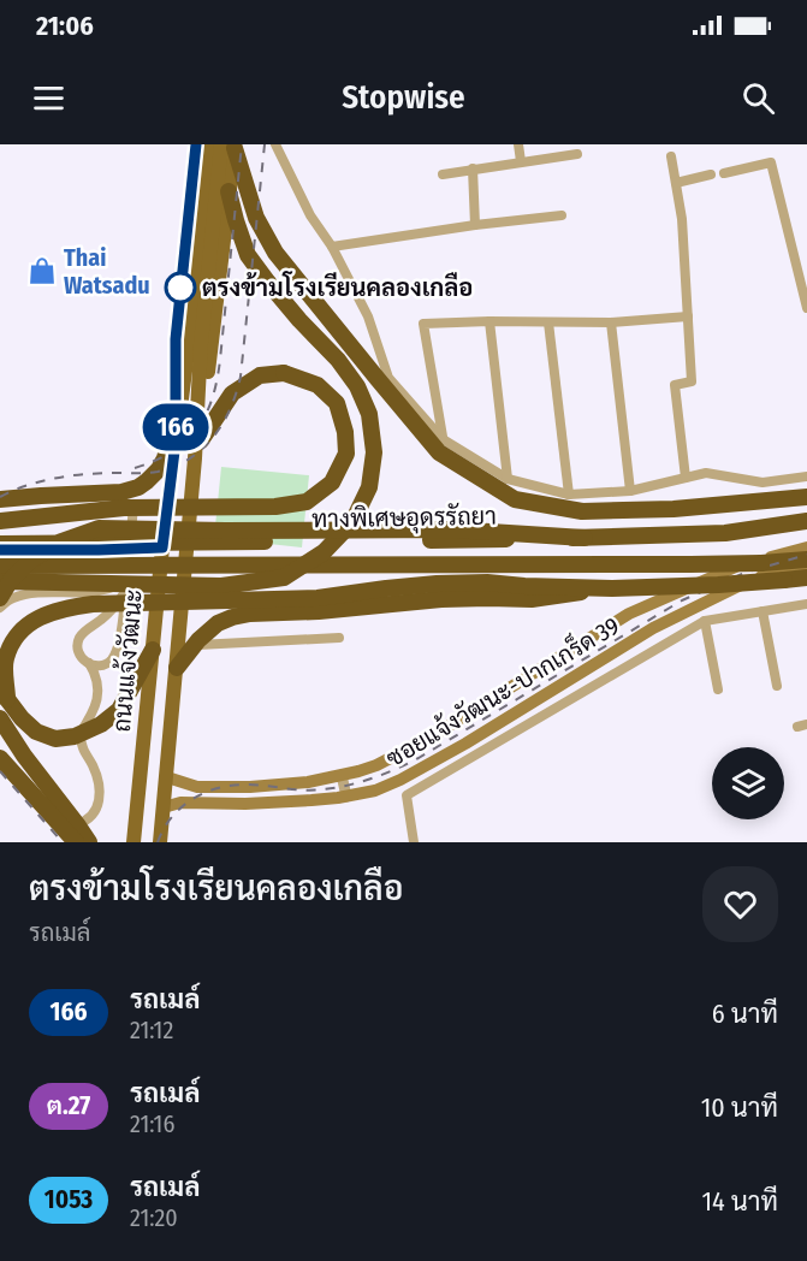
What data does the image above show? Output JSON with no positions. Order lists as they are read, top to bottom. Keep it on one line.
{"streets":{"highway":["ทางพิเศษอุดรรัถยา"],"main road":["ถนนแจ้งวัฒนะ","ซอยแจ้งวัฒนะ-ปากเกร็ด 39"]},"crossings":[["ถนนแจ้งวัฒนะ","ซอยแจ้งวัฒนะ-ปากเกร็ด 39"]],"places":{"shop":["Thai Watsadu"],"other":["ตรงข้ามโรงเรียนคลองเกลือ"]},"lines":["bus line 166"],"page":{"status":"21:06","header":"Stopwise","on_map":"166","heading":["ตรงข้ามโรงเรียนคลองเกลือ","รถเมล์"],"list":[{"mark":"166","name":"รถเมล์","note":"21:12","value":"6 นาที"},{"mark":"ต.27","name":"รถเมล์","note":"21:16","value":"10 นาที"},{"mark":"1053","name":"รถเมล์","note":"21:20","value":"14 นาที"}]}}
